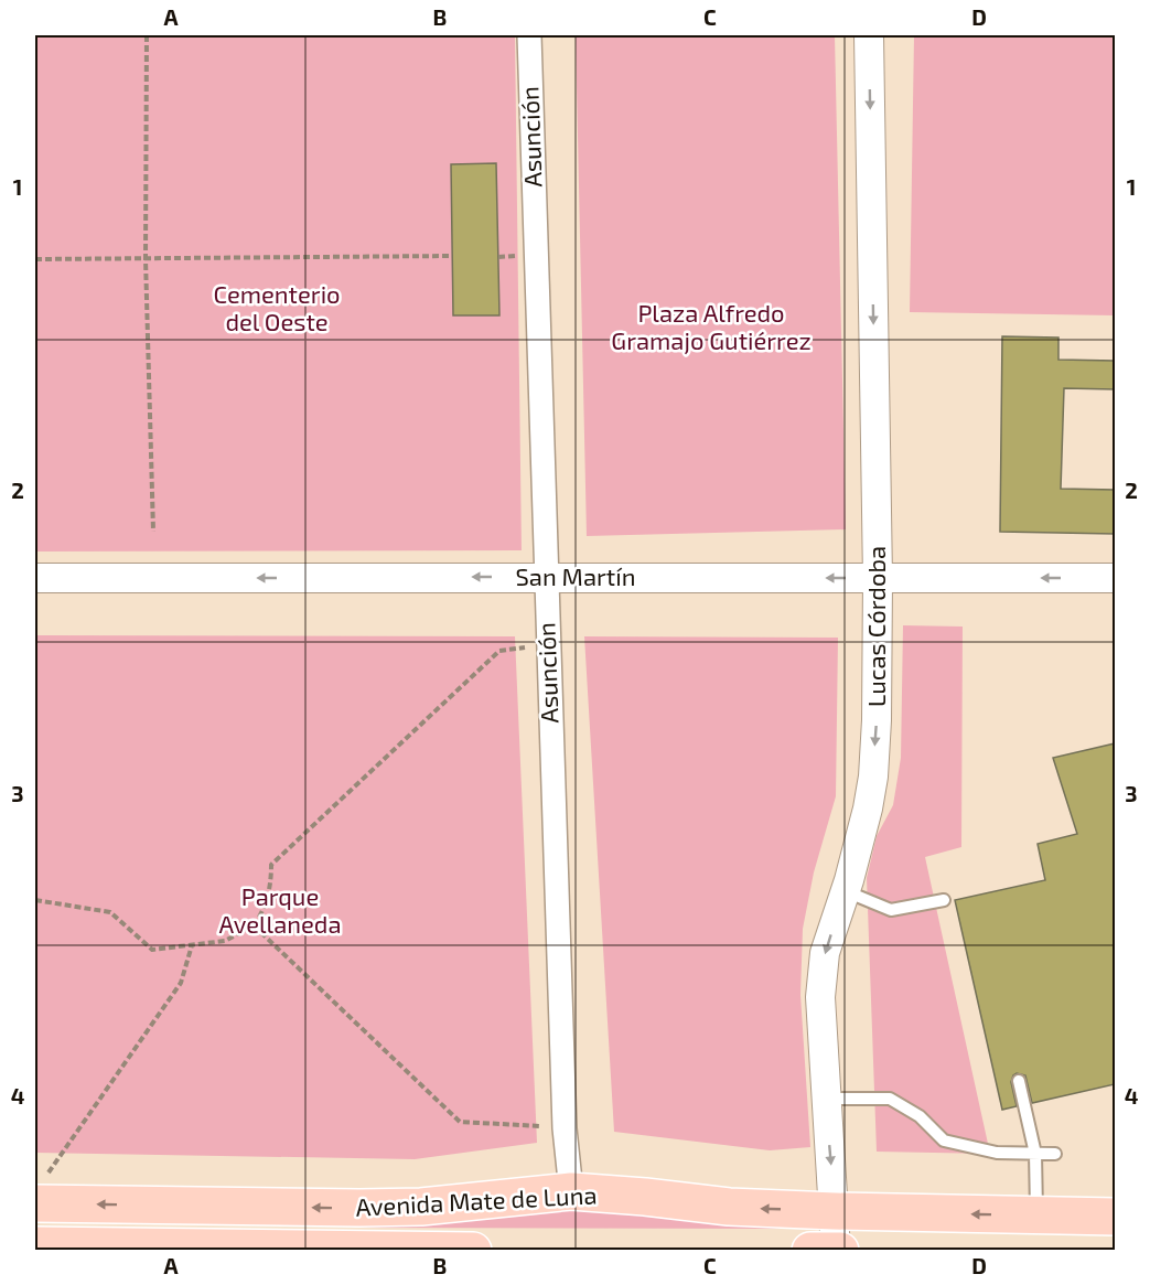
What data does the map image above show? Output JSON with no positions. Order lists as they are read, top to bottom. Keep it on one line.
{"streets":{"main road":["Avenida Mate de Luna"],"street":["Asunción","San Martín","Lucas Córdoba"]},"crossings":[["Asunción","San Martín"],["Asunción","Avenida Mate de Luna"],["San Martín","Lucas Córdoba"],["Lucas Córdoba","Avenida Mate de Luna"]],"one_way":["San Martín","Lucas Córdoba"],"parks":["Cementerio del Oeste","Plaza Alfredo Gramajo Gutiérrez","Parque Avellaneda"],"grid":{"columns":["A","B","C","D"],"rows":["1","2","3","4"]}}
